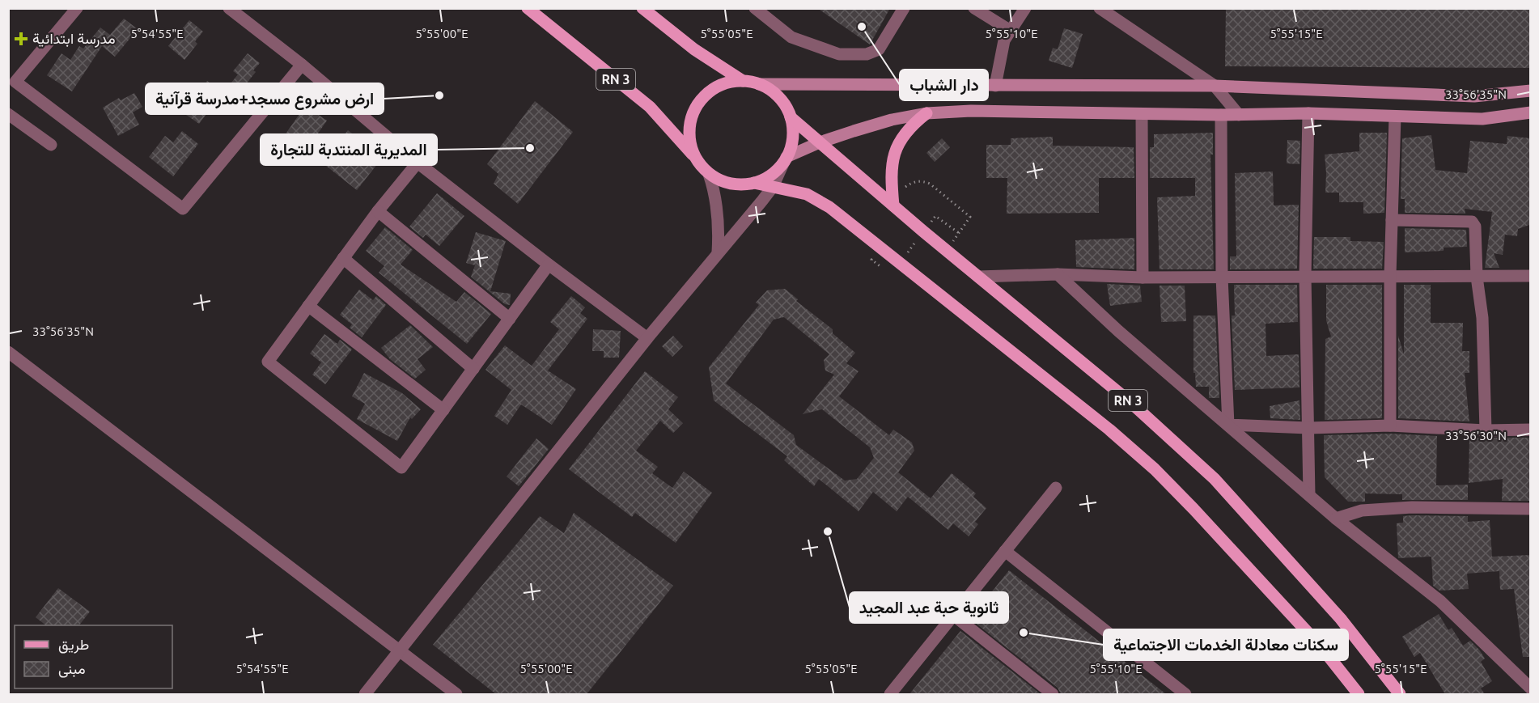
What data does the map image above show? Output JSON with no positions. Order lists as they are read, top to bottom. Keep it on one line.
{"streets":{"main road":["RN 3"]},"places":{"other":["دار الشباب","ارض مشروع مسجد+مدرسة قرآنية","المديرية المنتدبة للتجارة","ثانوية حبة عبد المجيد","سكنات معادلة الخدمات الاجتماعية"],"health":["مدرسة ابتدائية"]},"legend":["طريق","مبنى"],"coordinates":["5°54'55\"E","5°55'00\"E","5°55'05\"E","5°55'10\"E","5°55'15\"E","33°56'35\"N","33°56'30\"N"]}
